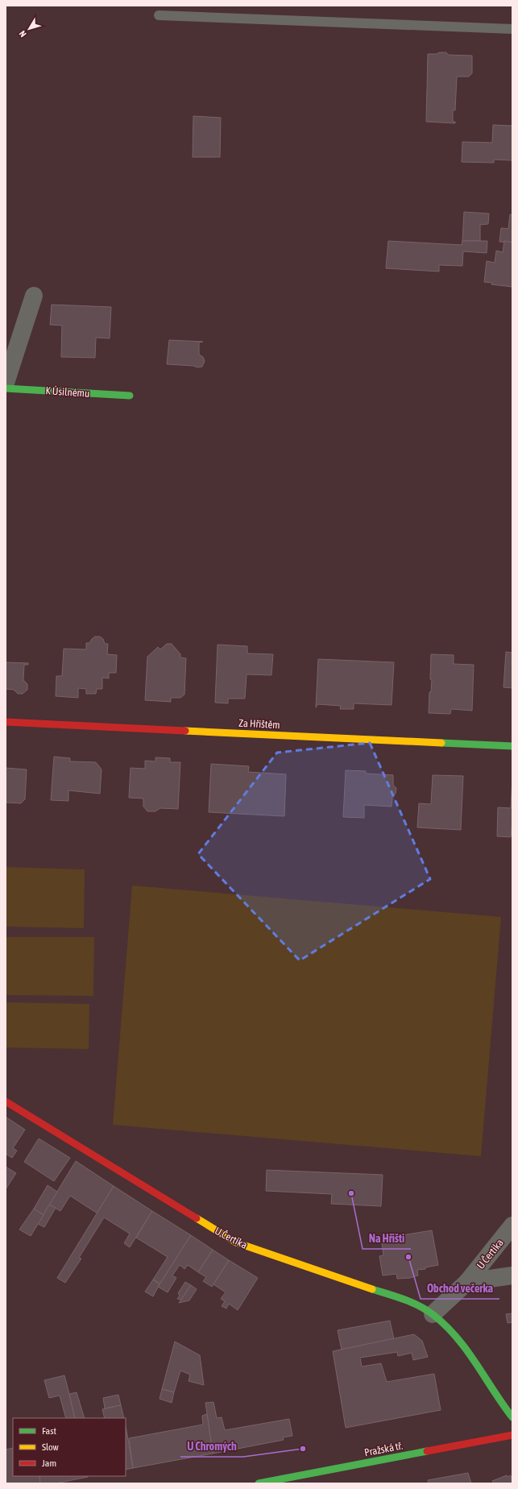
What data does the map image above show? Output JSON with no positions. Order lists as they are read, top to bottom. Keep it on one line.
{"streets":{"street":["K Úsilnému","Za Hřištěm","U Čertíka","Pražská tř."]},"places":["Na Hřišti","Obchod večerka","U Chromých"],"legend":["Fast","Slow","Jam"],"north":"bottom left"}
